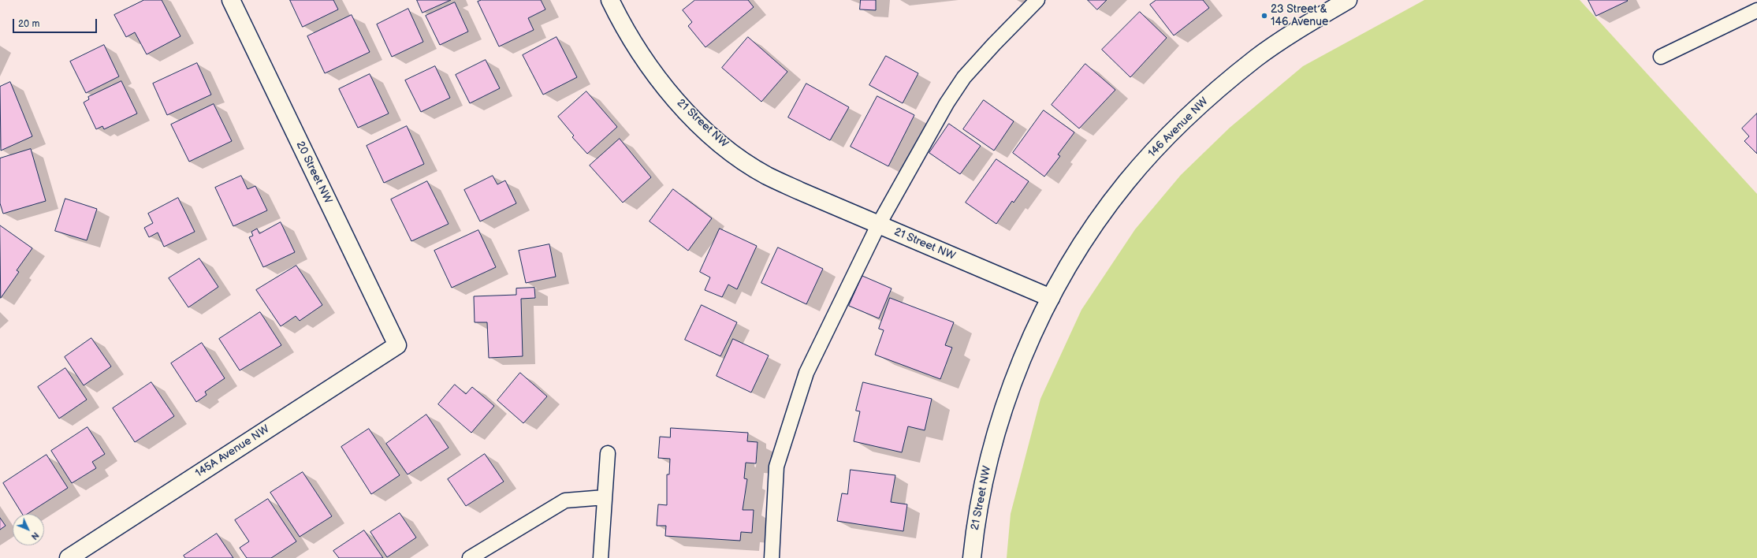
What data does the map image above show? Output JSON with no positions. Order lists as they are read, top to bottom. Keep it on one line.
{"streets":{"street":["21 Street NW","146 Avenue NW","20 Street NW","145A Avenue NW"]},"crossings":[["21 Street NW","146 Avenue NW"],["20 Street NW","145A Avenue NW"]],"places":["23 Street & 146 Avenue"],"scale_bar":"20 m","north":"bottom right"}
